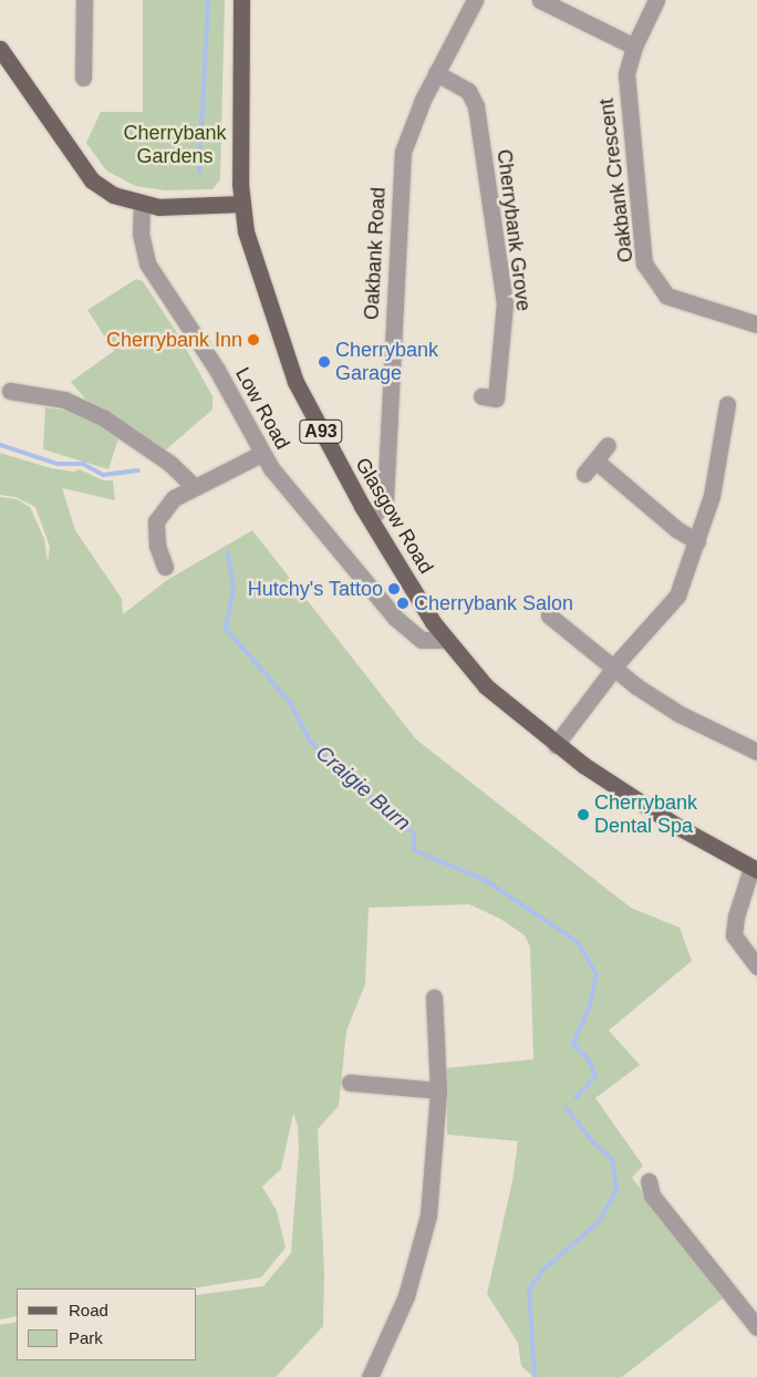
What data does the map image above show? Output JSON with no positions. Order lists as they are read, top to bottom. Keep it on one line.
{"streets":{"main road":["A93","Glasgow Road"],"street":["Oakbank Crescent","Cherrybank Grove","Oakbank Road","Low Road"]},"crossings":[["Cherrybank Grove","Oakbank Road"],["Oakbank Road","Glasgow Road"],["Low Road","Glasgow Road"]],"water":["Craigie Burn"],"parks":["Cherrybank Gardens"],"places":["Cherrybank Inn","Cherrybank Garage","Hutchy's Tattoo","Cherrybank Salon","Cherrybank Dental Spa"],"legend":["Road","Park"]}
